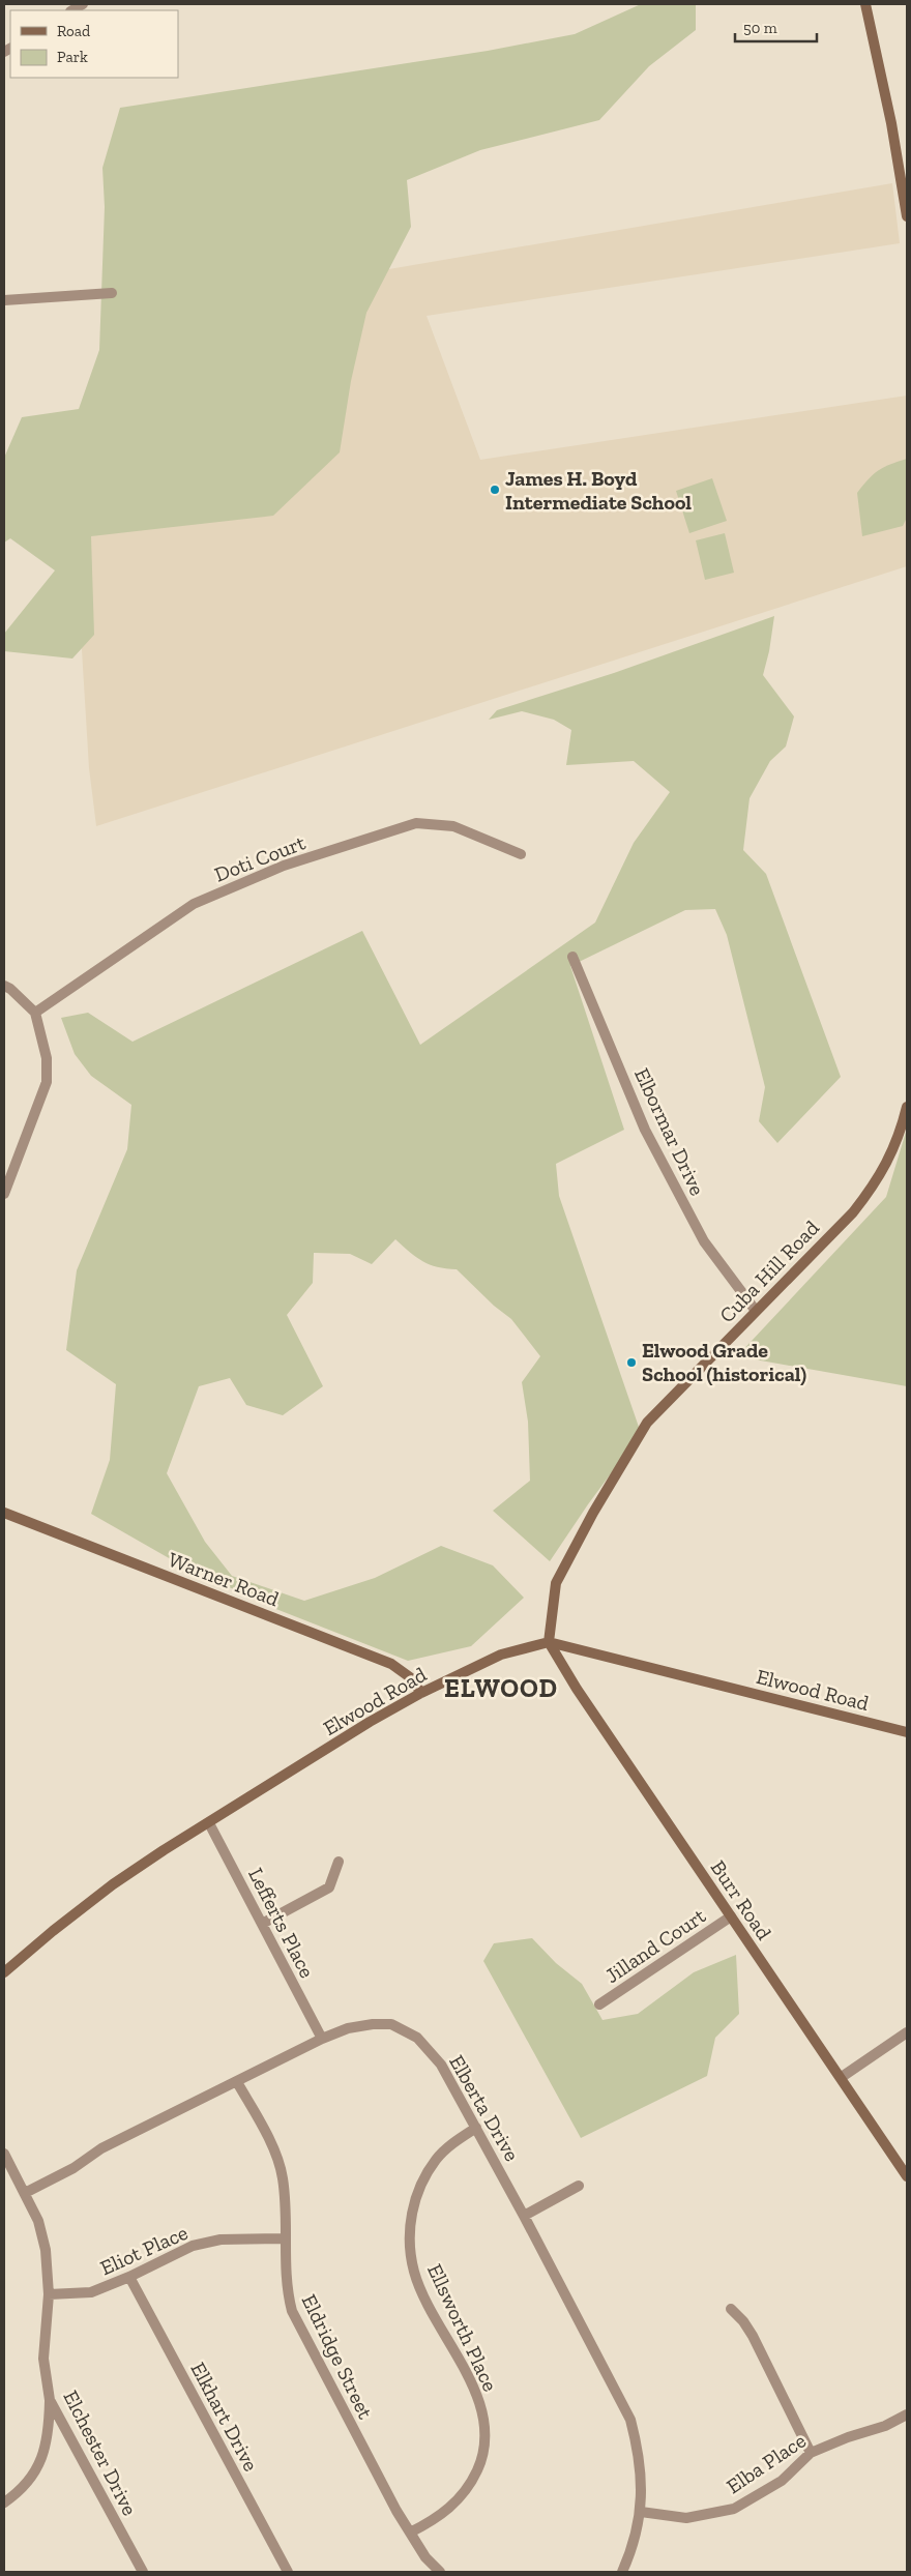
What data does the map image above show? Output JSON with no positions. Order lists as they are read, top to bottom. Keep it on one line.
{"streets":{"main road":["Cuba Hill Road","Warner Road","Elwood Road","Burr Road"],"street":["Doti Court","Elbormar Drive","Lefferts Place","Jilland Court","Elberta Drive","Eliot Place","Ellsworth Place","Eldridge Street","Elkhart Drive","Elchester Drive","Elba Place"]},"crossings":[["Elbormar Drive","Cuba Hill Road"],["Cuba Hill Road","Elwood Road"],["Cuba Hill Road","Burr Road"],["Warner Road","Elwood Road"],["Elwood Road","Burr Road"],["Elwood Road","Lefferts Place"],["Burr Road","Jilland Court"],["Lefferts Place","Elberta Drive"],["Elberta Drive","Ellsworth Place"],["Elberta Drive","Eldridge Street"],["Elberta Drive","Elchester Drive"],["Elberta Drive","Elba Place"],["Eliot Place","Eldridge Street"],["Eliot Place","Elkhart Drive"],["Eliot Place","Elchester Drive"],["Ellsworth Place","Eldridge Street"]],"districts":["ELWOOD"],"places":["James H. Boyd Intermediate School","Elwood Grade School (historical)"],"legend":["Road","Park"],"scale_bar":"50 m"}
